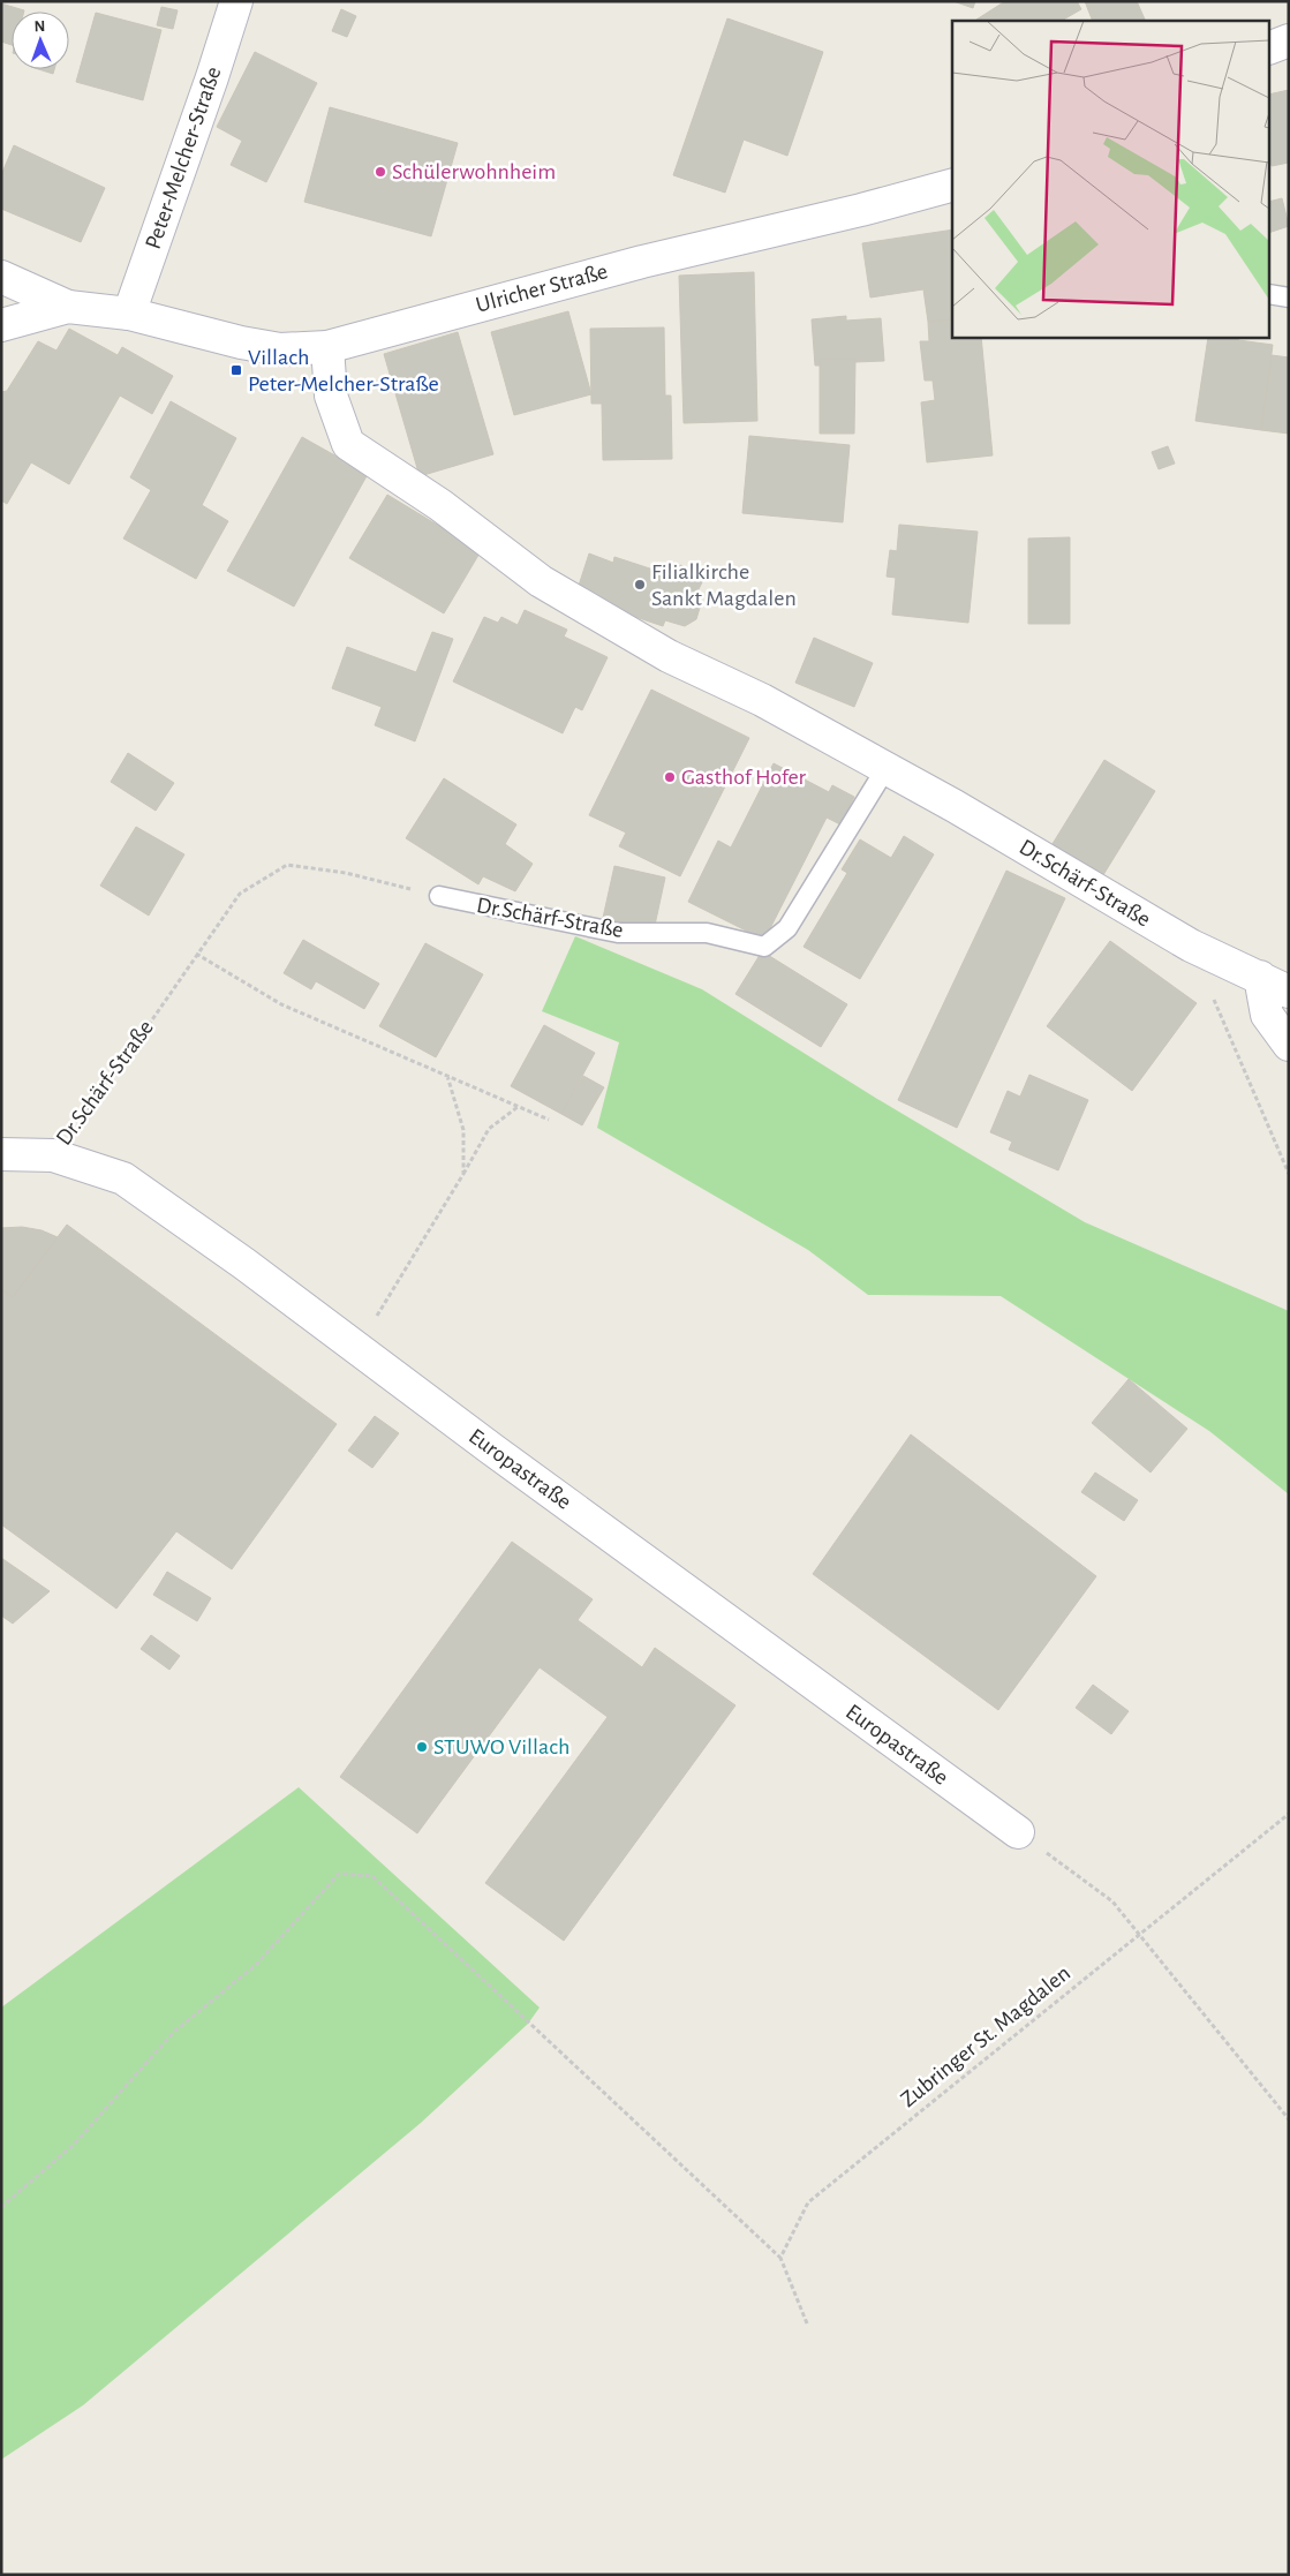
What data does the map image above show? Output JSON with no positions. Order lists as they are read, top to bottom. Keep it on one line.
{"streets":{"street":["Peter-Melcher-Straße","Ulricher Straße","Dr.Schärf-Straße","Europastraße"],"path":["Zubringer St. Magdalen"]},"crossings":[["Peter-Melcher-Straße","Ulricher Straße"],["Ulricher Straße","Dr.Schärf-Straße"],["Dr.Schärf-Straße","Europastraße"]],"places":{"other":["Schülerwohnheim","Filialkirche Sankt Magdalen","Gasthof Hofer","STUWO Villach"],"transit":["Villach Peter-Melcher-Straße"]},"north":"top"}
